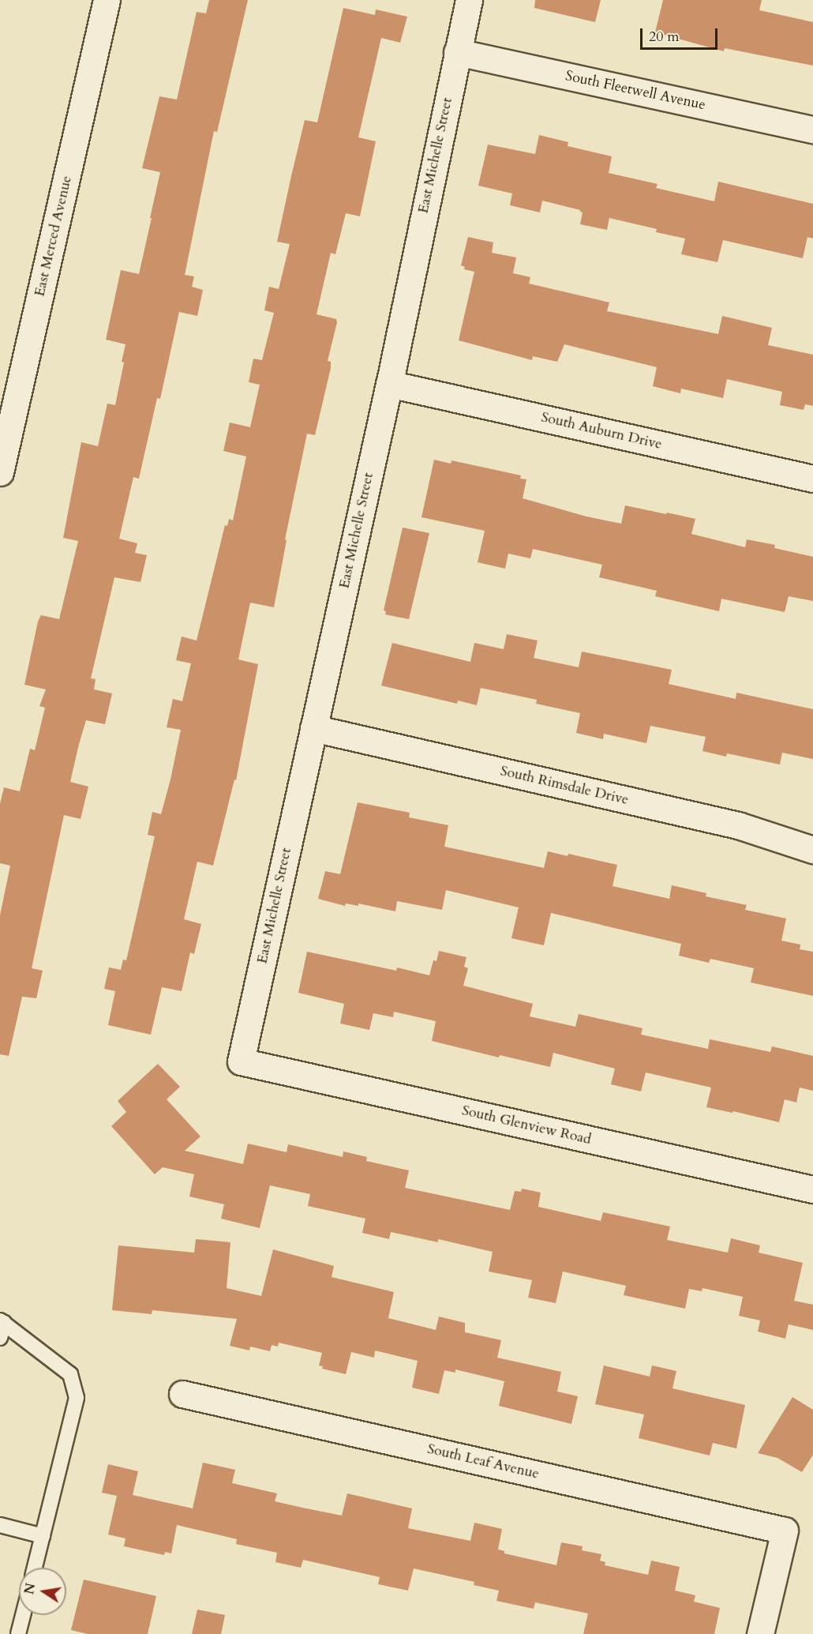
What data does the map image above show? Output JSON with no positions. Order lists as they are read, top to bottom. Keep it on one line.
{"streets":{"street":["South Fleetwell Avenue","East Michelle Street","East Merced Avenue","South Auburn Drive","South Rimsdale Drive","South Glenview Road","South Leaf Avenue"]},"crossings":[["South Fleetwell Avenue","East Michelle Street"],["East Michelle Street","South Auburn Drive"],["East Michelle Street","South Rimsdale Drive"],["East Michelle Street","South Glenview Road"]],"scale_bar":"20 m","north":"left"}
